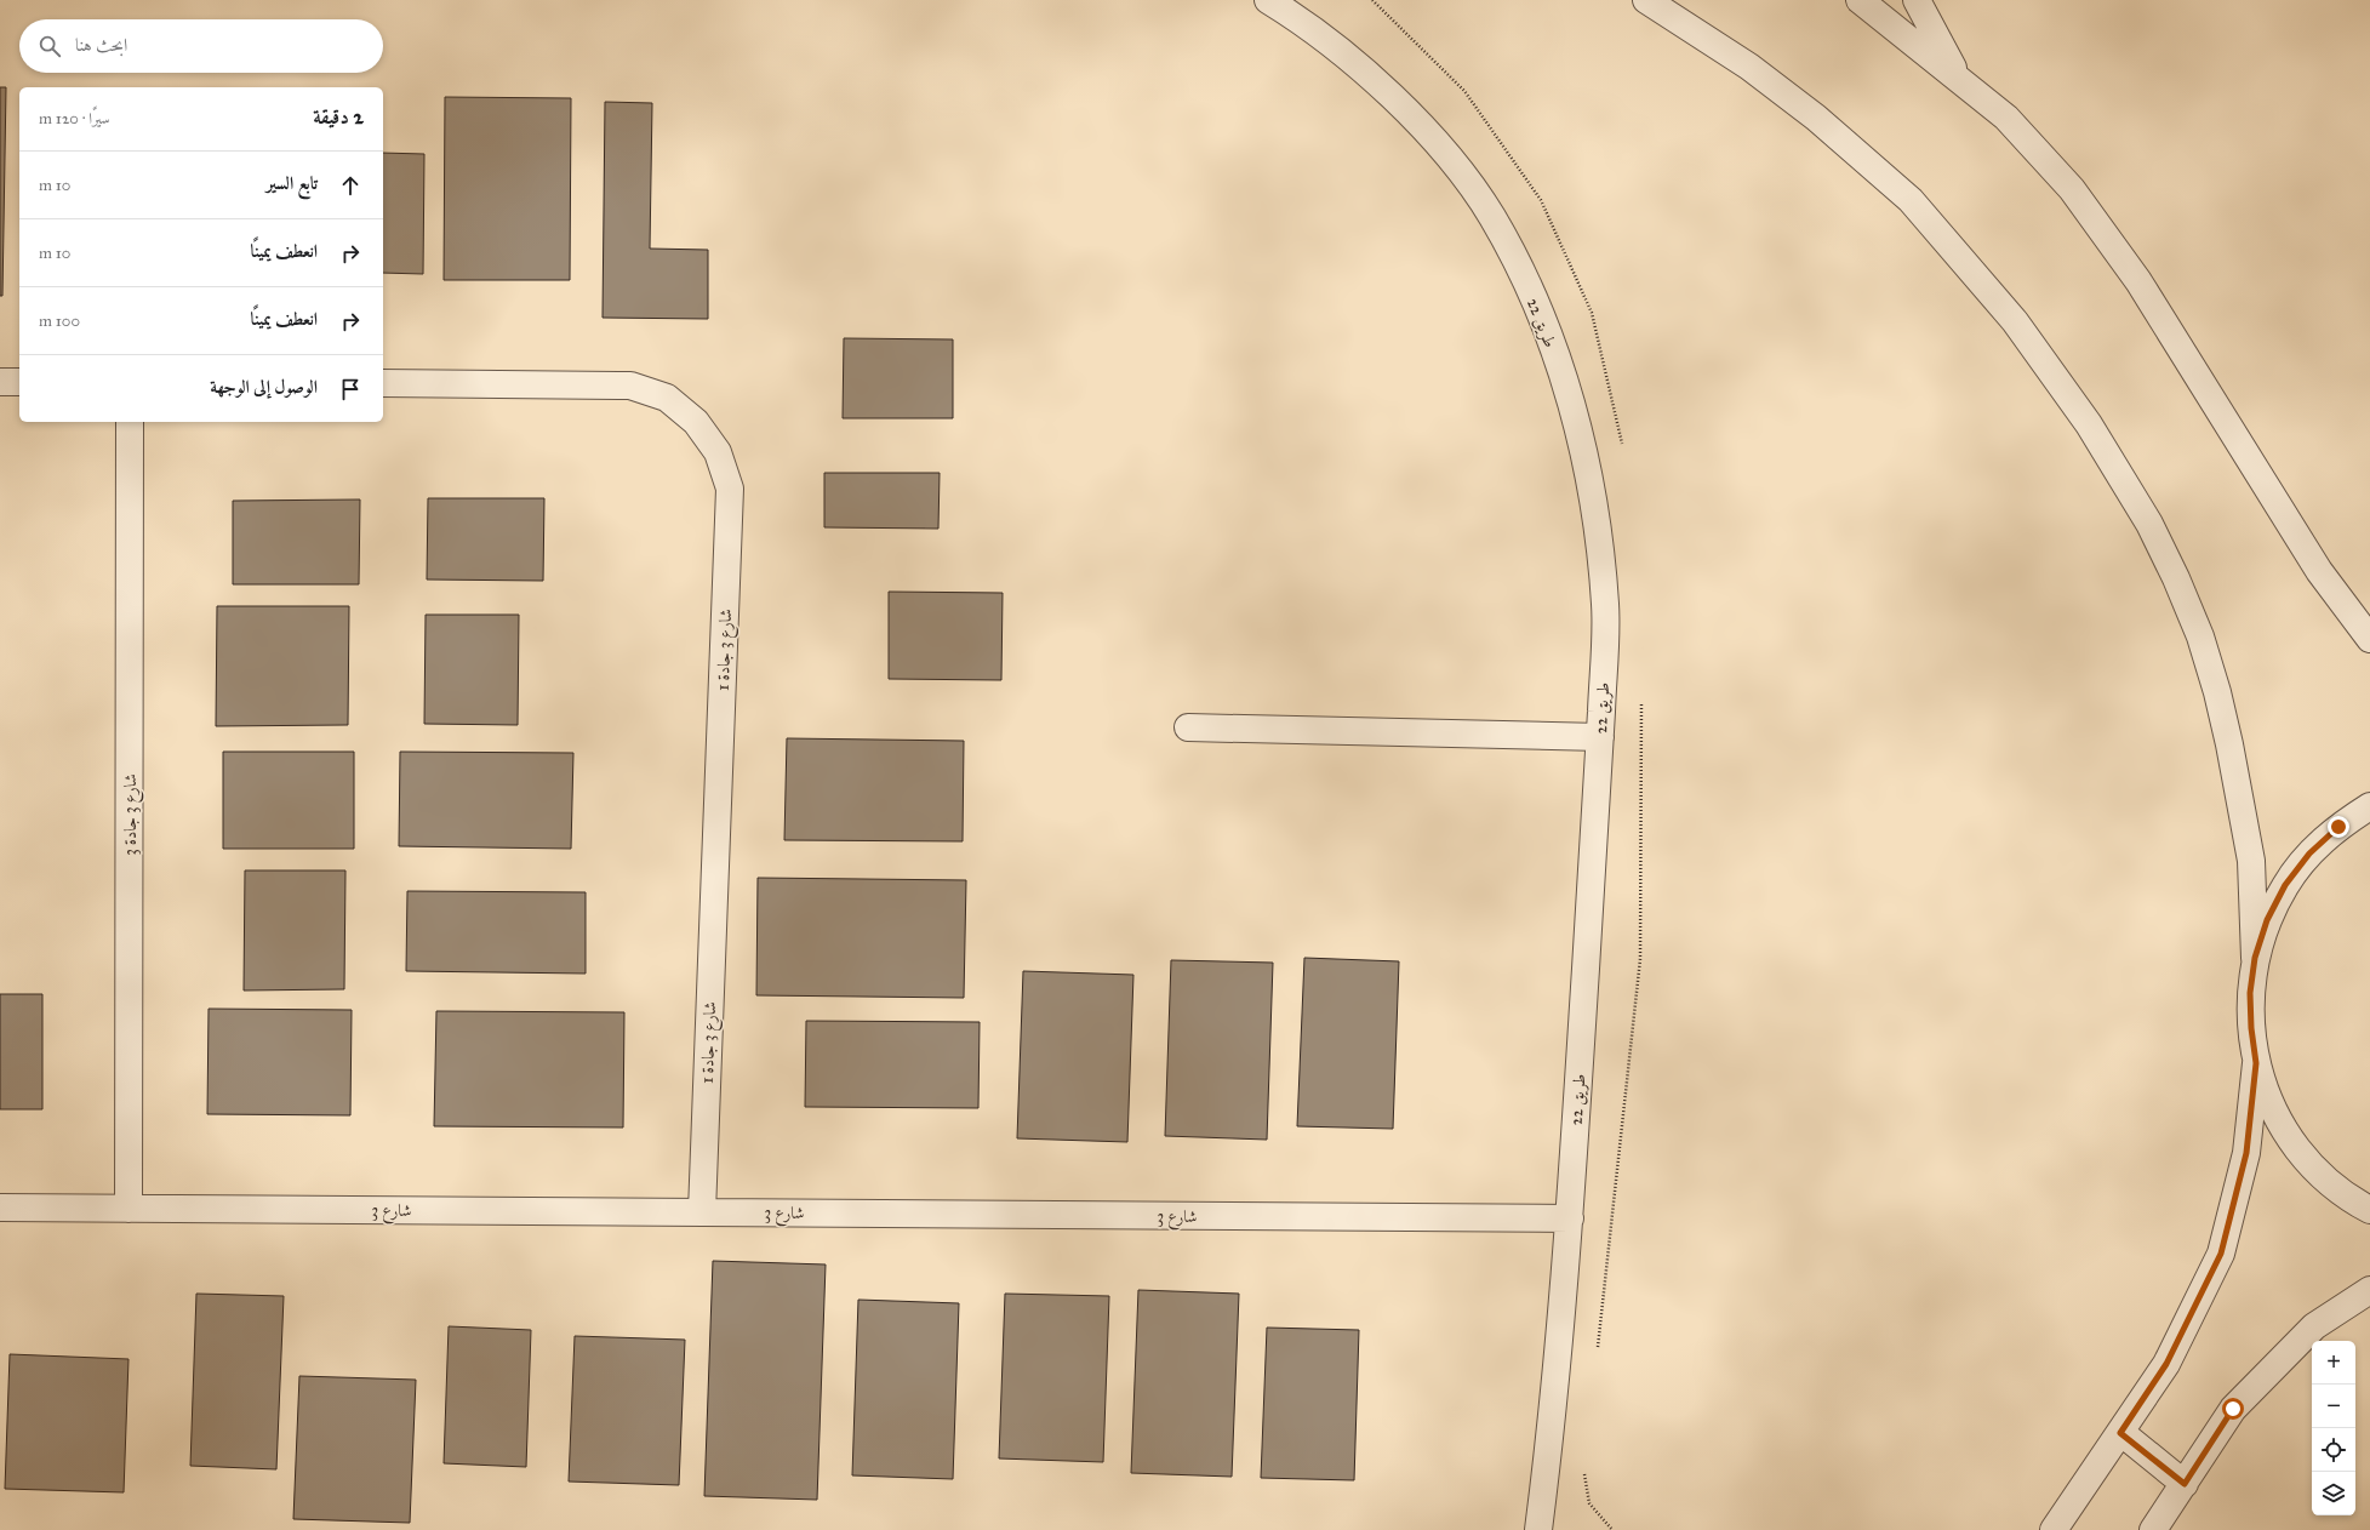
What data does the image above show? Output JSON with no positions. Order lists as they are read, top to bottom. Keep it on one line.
{"streets":{"street":["طريق 22","شارع 3 جادة 1","شارع 3 جادة 3","شارع 3"]},"crossings":[["طريق 22","شارع 3"],["شارع 3 جادة 1","شارع 3"],["شارع 3 جادة 3","شارع 3"]],"page":{"search":"ابحث هنا","heading":["2 دقيقة","سيرًا · 120 m"],"list":[["تابع السير","10 m"],["انعطف يمينًا","10 m"],["انعطف يمينًا","100 m"],"الوصول إلى الوجهة"],"map_buttons":["+","−"]}}
